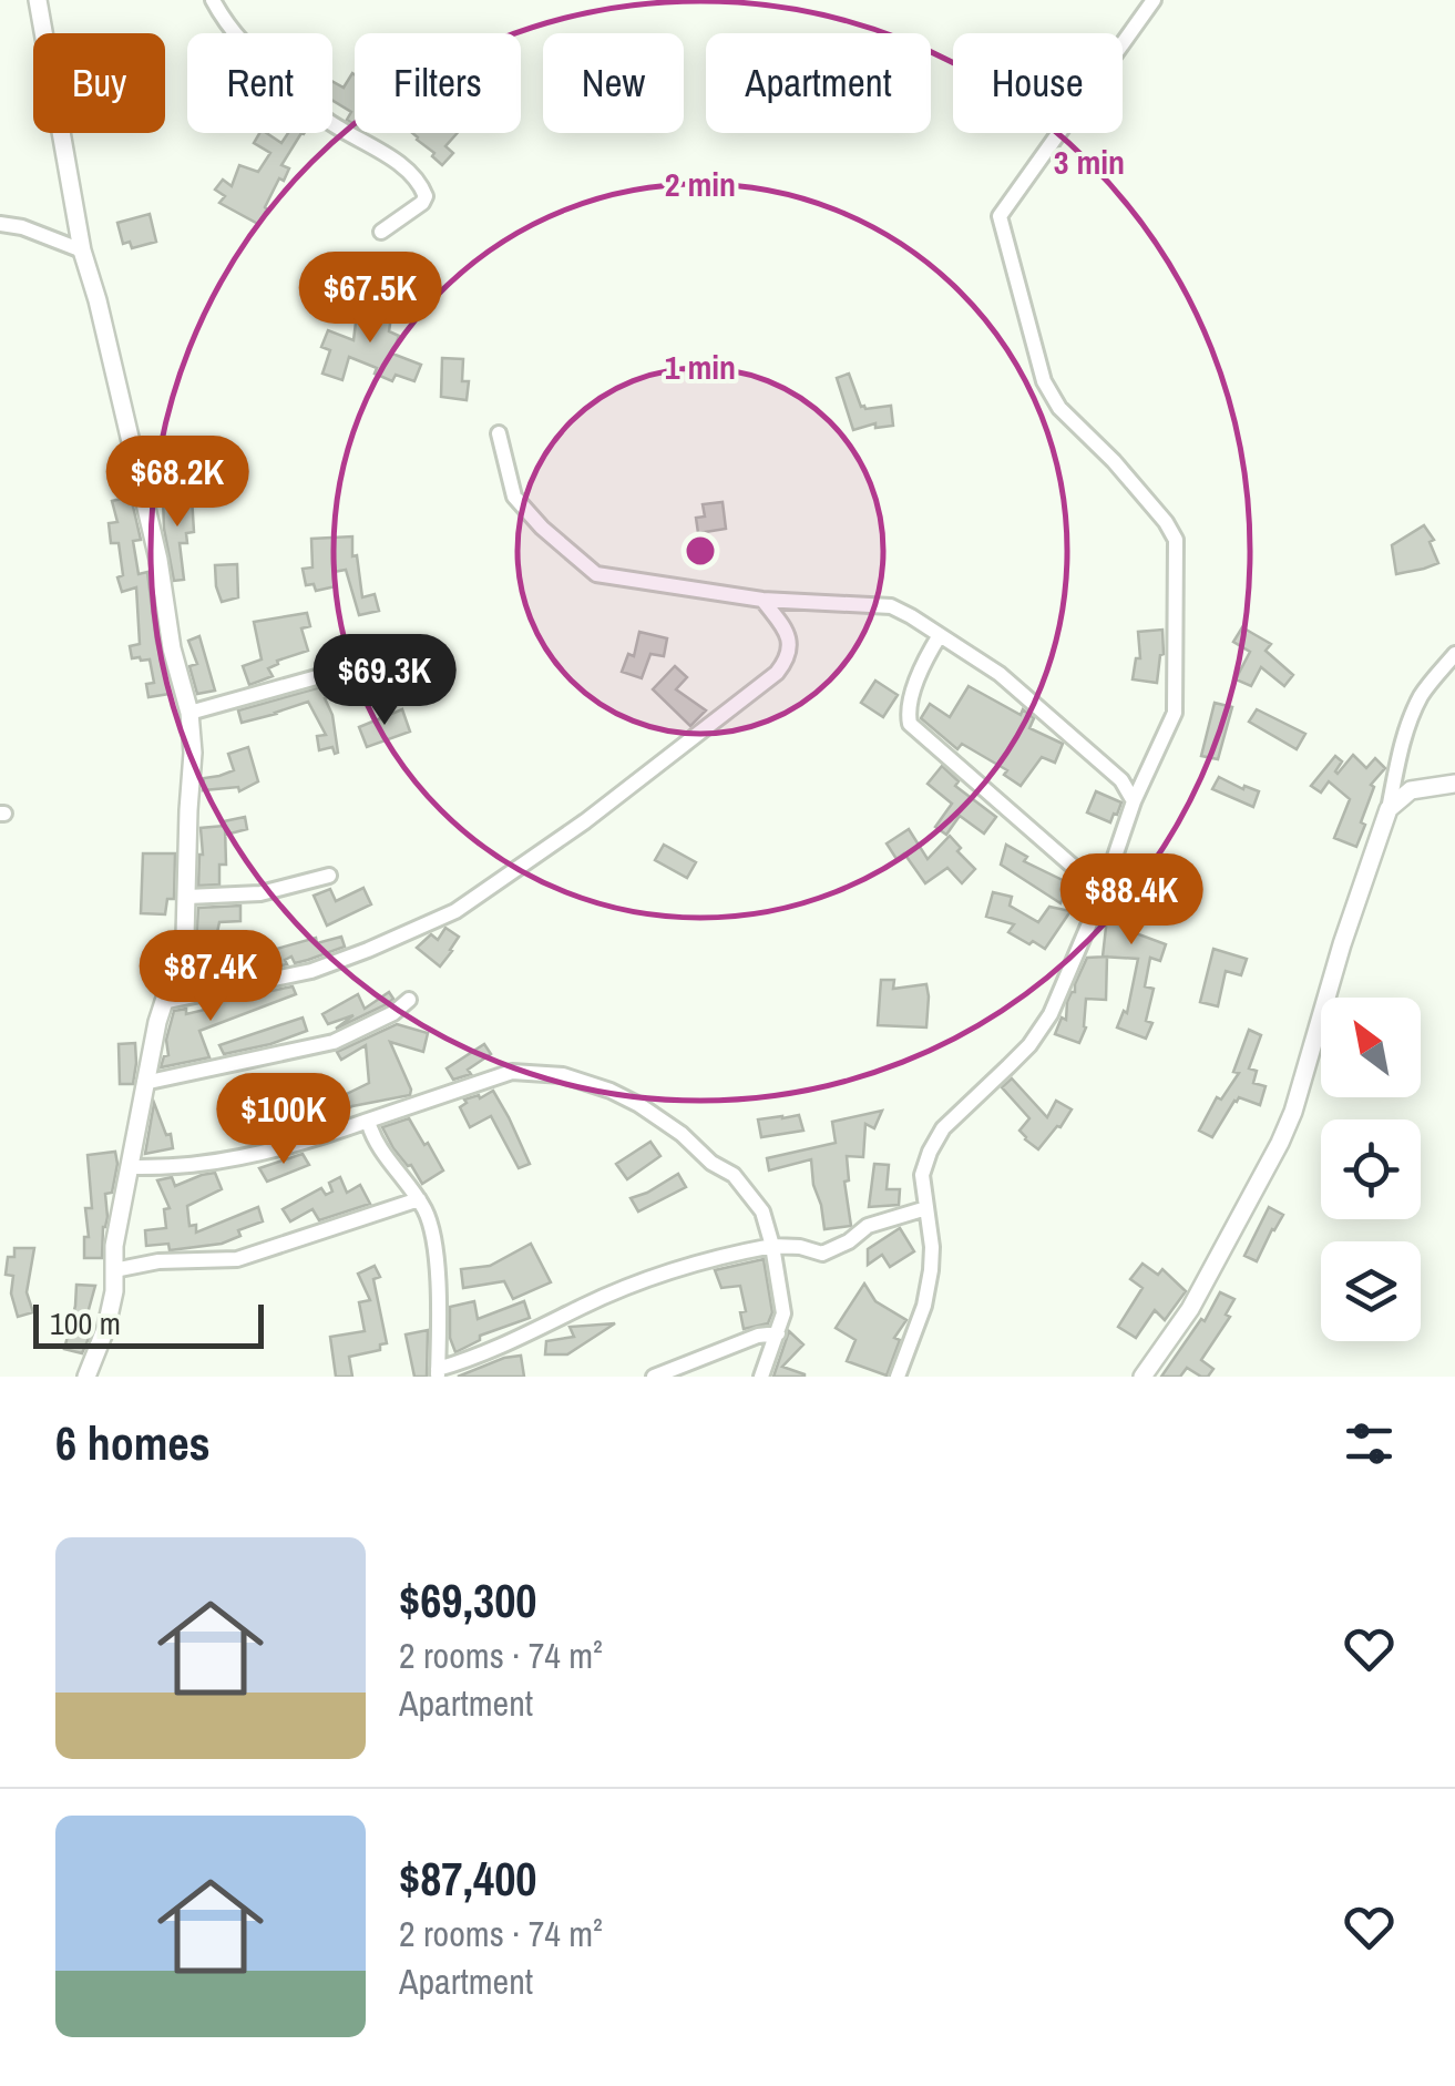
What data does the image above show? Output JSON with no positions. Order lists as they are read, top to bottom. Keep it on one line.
{"scale_bar":"100 m","north":"top left","page":{"chip":["Buy","Rent","Filters","New","Apartment","House"],"price":["$67.5K","$68.2K","$69.3K","$88.4K","$87.4K","$100K"],"scale":"100 m","heading":"6 homes","list":[{"name":"$69,300","note":"2 rooms · 74 m² · Apartment"},{"name":"$87,400","note":"2 rooms · 74 m² · Apartment"}]},"rings":["3 min","2 min","1 min"]}
